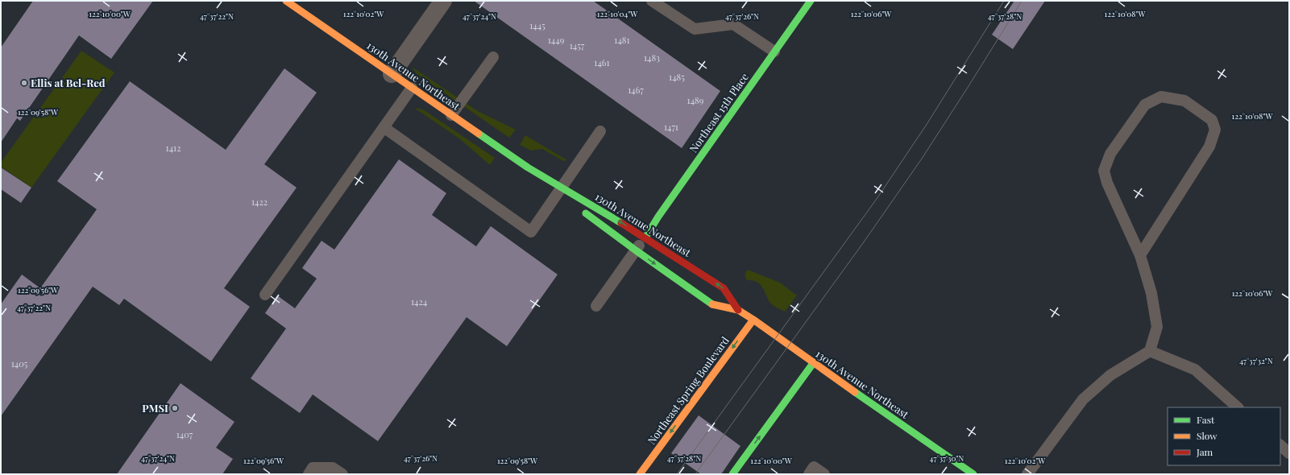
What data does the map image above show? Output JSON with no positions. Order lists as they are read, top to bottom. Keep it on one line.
{"streets":{"street":["130th Avenue Northeast","Northeast 15th Place","Northeast Spring Boulevard"]},"crossings":[["130th Avenue Northeast","Northeast 15th Place"],["130th Avenue Northeast","Northeast Spring Boulevard"]],"one_way":["Northeast Spring Boulevard"],"places":["Ellis at Bel-Red","PMSI"],"house_numbers":["1445","1449","1481","1457","1483","1461","1485","1467","1489","1471","1412","1422","1424","1405","1407"],"legend":["Fast","Slow","Jam"],"coordinates":["122°10'00\"W","122°10'02\"W","122°10'04\"W","122°10'06\"W","122°10'08\"W","47°37'22\"N","47°37'24\"N","47°37'26\"N","47°37'28\"N","122°09'58\"W","122°09'56\"W","47°37'32\"N","47°37'30\"N"]}
